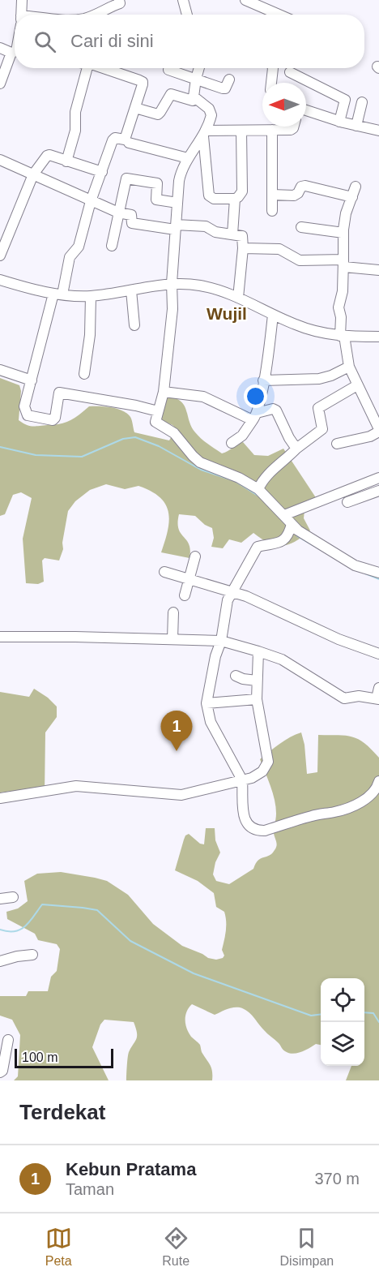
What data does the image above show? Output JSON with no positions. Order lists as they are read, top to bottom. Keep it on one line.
{"districts":["Wujil"],"scale_bar":"100 m","north":"left","page":{"search":"Cari di sini","pins":"1","scale":"100 m","heading":"Terdekat","list":[{"mark":"1","name":"Kebun Pratama","note":"Taman","value":"370 m"}],"nav":["Peta","Rute","Disimpan"]}}
